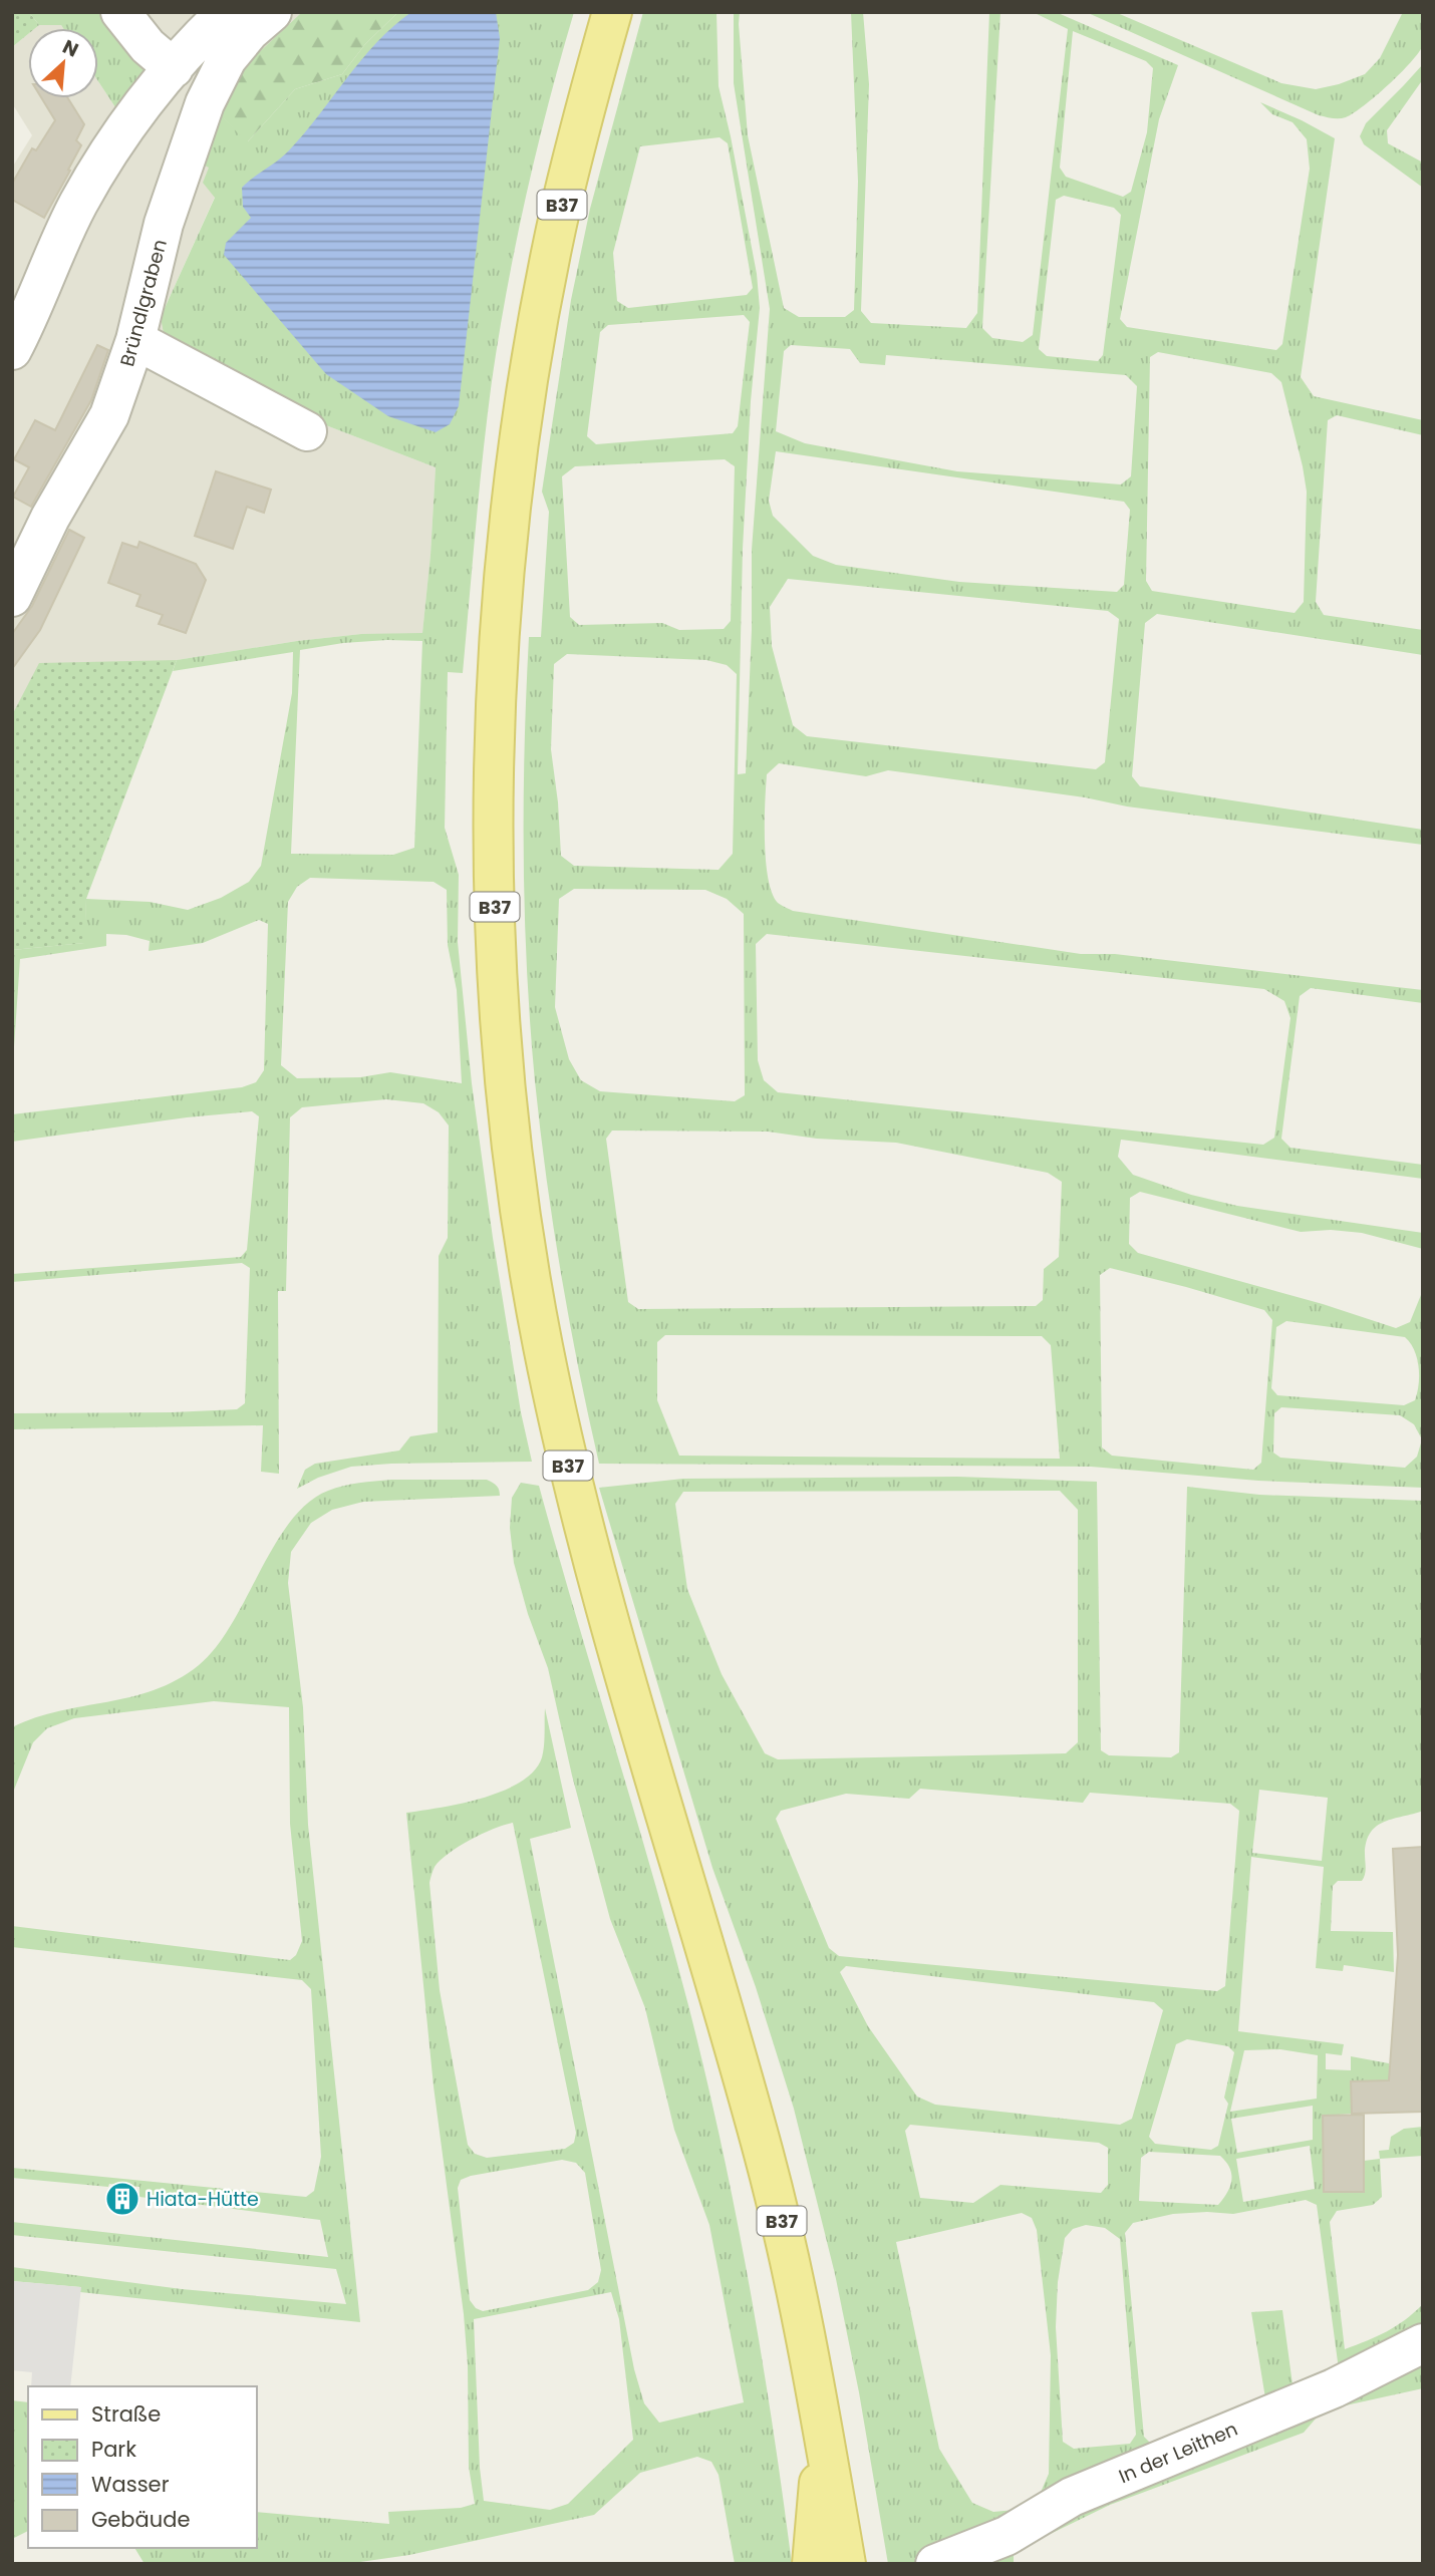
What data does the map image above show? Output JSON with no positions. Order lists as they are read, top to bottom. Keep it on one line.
{"streets":{"main road":["B37"],"street":["Bründlgraben","In der Leithen"]},"places":{"building":["Hiata-Hütte"]},"legend":["Straße","Park","Wasser","Gebäude"],"north":"top right"}
